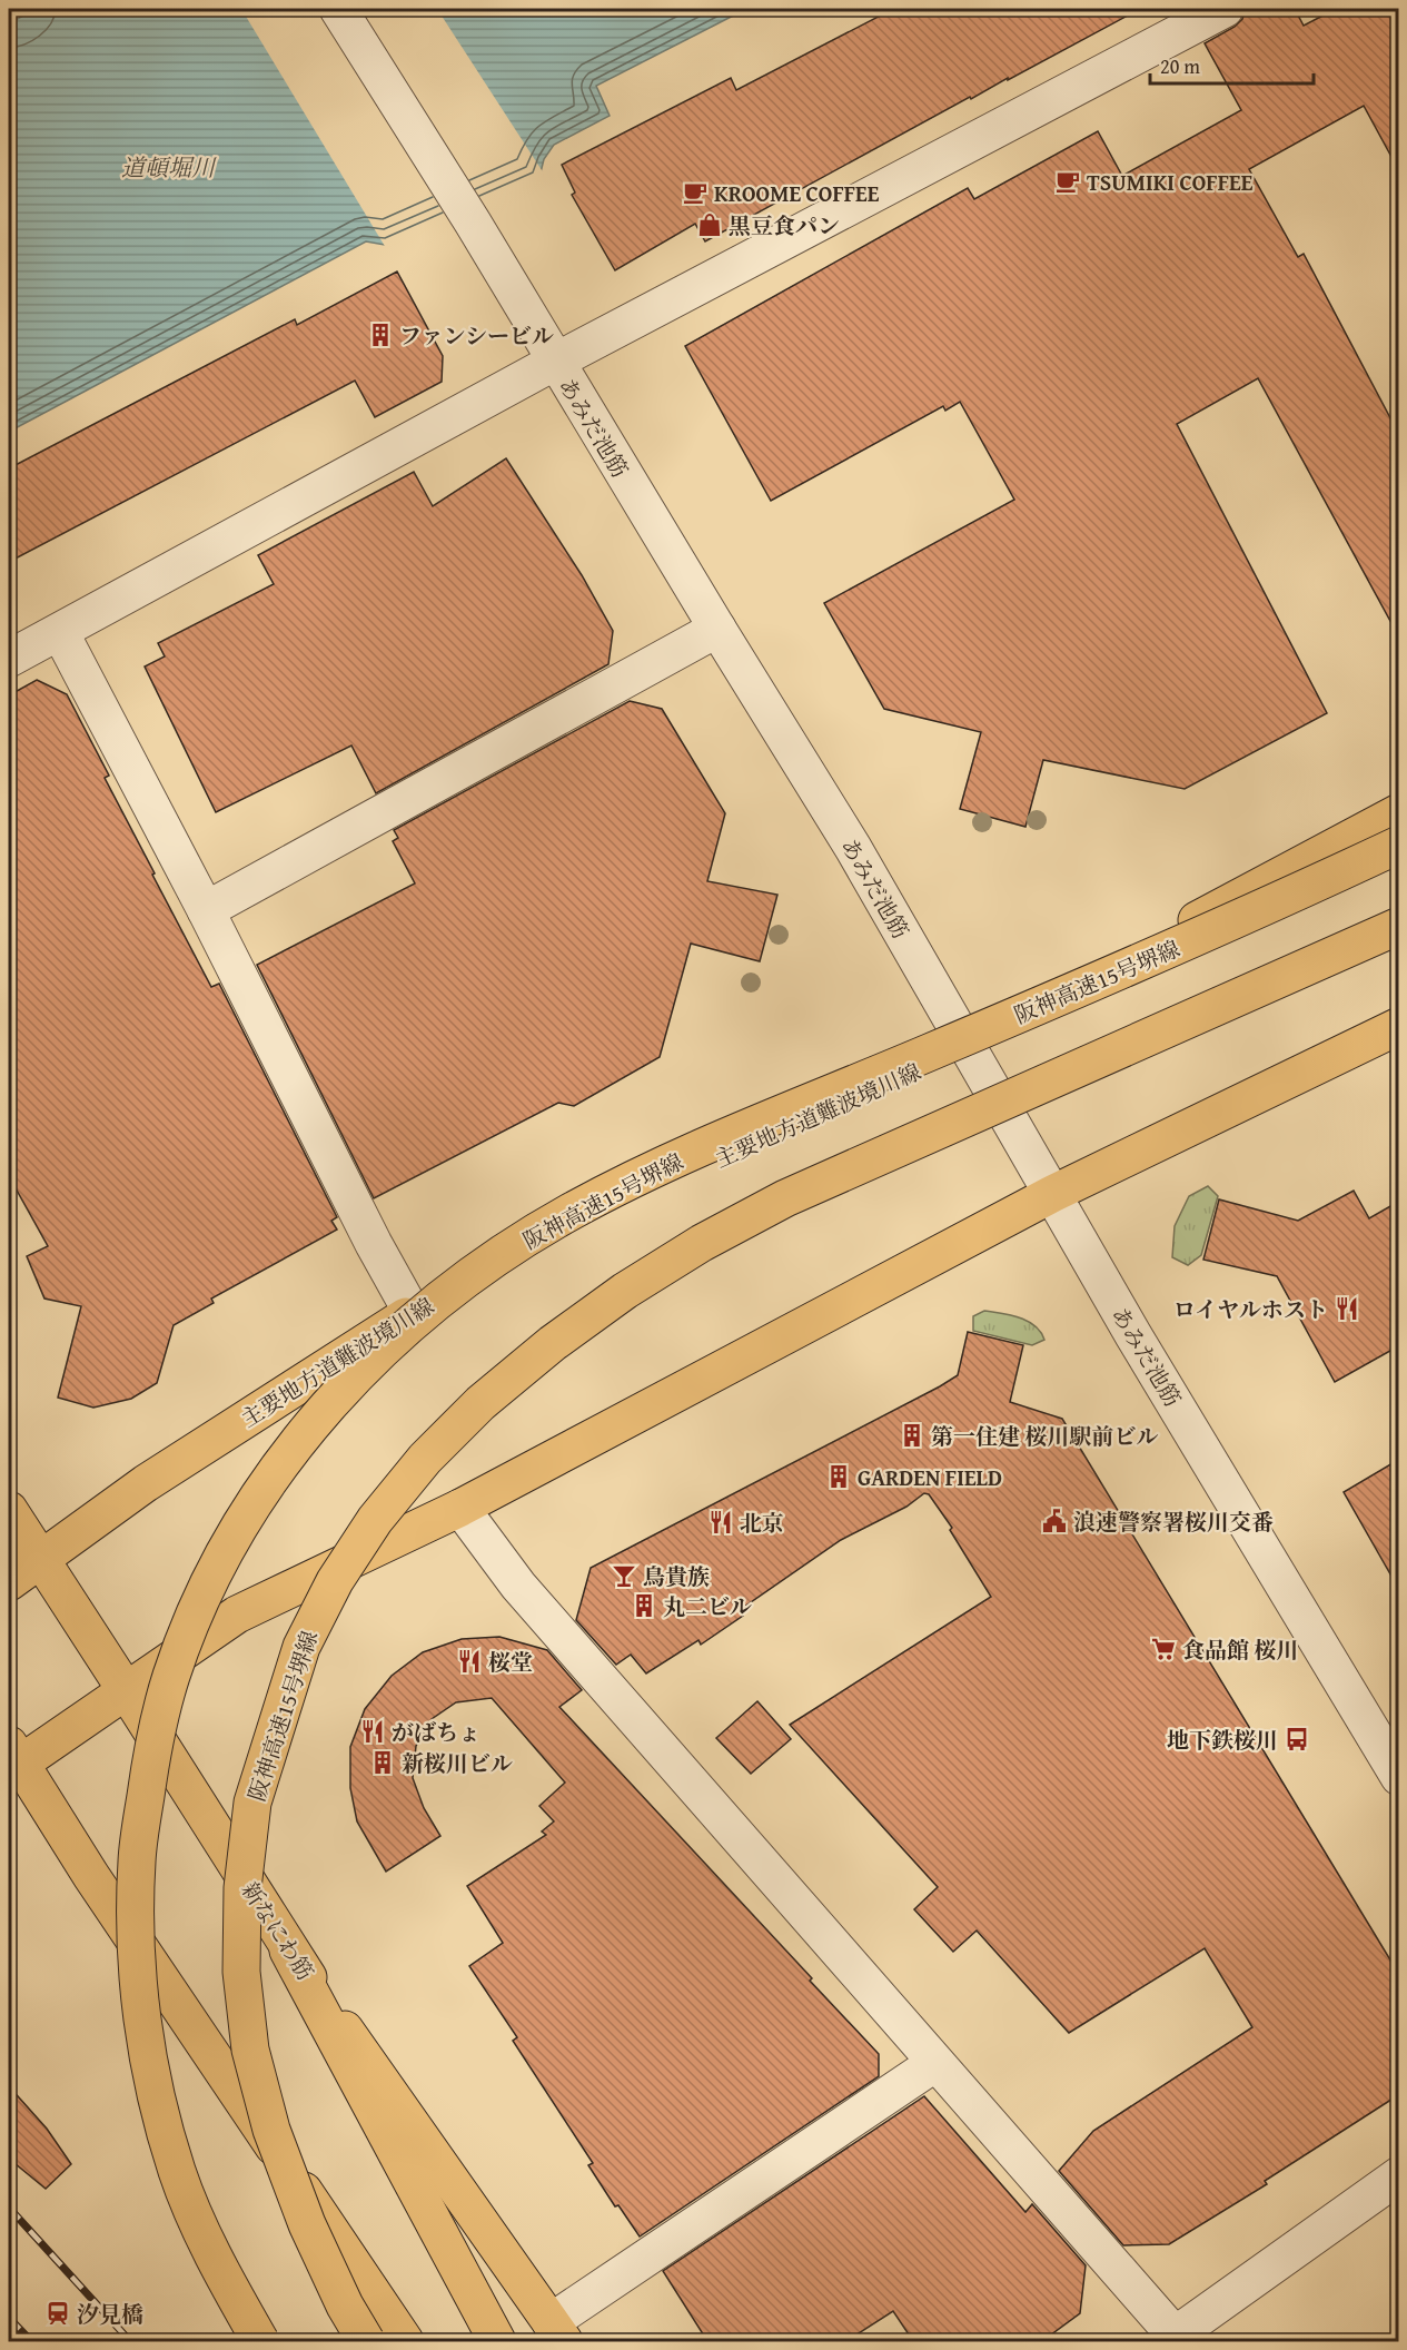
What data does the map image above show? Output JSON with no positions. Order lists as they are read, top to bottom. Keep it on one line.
{"streets":{"main road":["阪神高速15号堺線","主要地方道難波境川線","新なにわ筋"],"street":["あみだ池筋"]},"crossings":[["あみだ池筋","主要地方道難波境川線"],["主要地方道難波境川線","新なにわ筋"]],"water":["道頓堀川"],"places":{"cafe":["TSUMIKI COFFEE","KROOME COFFEE"],"shop":["黒豆食パン"],"building":["ファンシービル","第一住建 桜川駅前ビル","GARDEN FIELD","丸二ビル","新桜川ビル"],"restaurant":["ロイヤルホスト","北京","桜堂","がばちょ"],"public building":["浪速警察署桜川交番"],"bar":["鳥貴族"],"supermarket":["食品館 桜川"],"bus stop":["地下鉄桜川"],"station":["汐見橋"]},"scale_bar":"20 m"}
